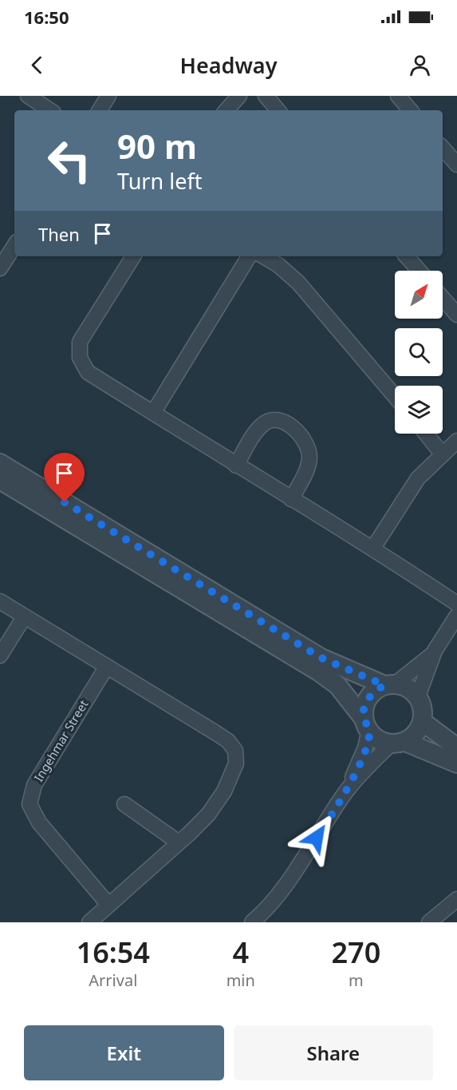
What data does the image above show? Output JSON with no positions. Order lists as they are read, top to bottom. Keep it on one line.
{"streets":{"street":["Ingehmar Street"]},"north":"top right","page":{"status":"16:50","header":"Headway","turn":["90 m","Turn left"],"then":"Then","eta":["16:54","Arrival","4","min","270","m"],"buttons":["Exit","Share"]}}
